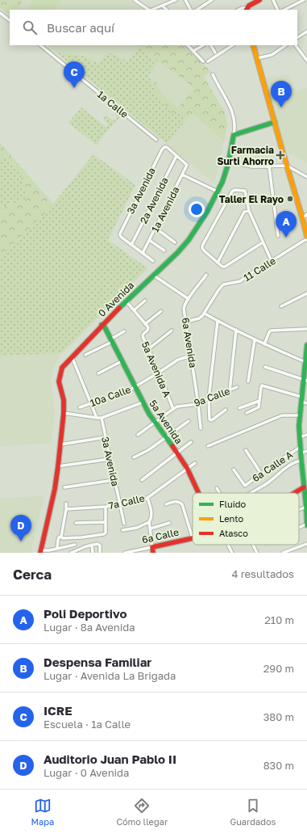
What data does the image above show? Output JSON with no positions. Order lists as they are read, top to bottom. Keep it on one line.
{"streets":{"street":["1a Calle","3a Avenida","2a Avenida","1a Avenida","11 Calle","0 Avenida","6a Avenida","5a Avenida A","10a Calle","9a Calle","5a Avenida","6a Calle A","7a Calle","6a Calle"]},"crossings":[["3a Avenida","2a Avenida"],["3a Avenida","1a Avenida"],["3a Avenida","7a Calle"],["2a Avenida","1a Avenida"],["0 Avenida","5a Avenida"],["6a Avenida","10a Calle"],["6a Avenida","9a Calle"],["5a Avenida A","10a Calle"],["5a Avenida A","9a Calle"],["10a Calle","5a Avenida"],["9a Calle","5a Avenida"],["5a Avenida","7a Calle"]],"places":{"health":["Farmacia Surti Ahorro"],"other":["Taller El Rayo"]},"legend":["Fluido","Lento","Atasco"],"page":{"search":"Buscar aquí","pins":["C","B","A","D"],"heading":["Cerca","4 resultados"],"list":[{"mark":"A","name":"Poli Deportivo","note":"Lugar · 8a Avenida","value":"210 m"},{"mark":"B","name":"Despensa Familiar","note":"Lugar · Avenida La Brigada","value":"290 m"},{"mark":"C","name":"ICRE","note":"Escuela · 1a Calle","value":"380 m"},{"mark":"D","name":"Auditorio Juan Pablo II","note":"Lugar · 0 Avenida","value":"830 m"}],"nav":["Mapa","Cómo llegar","Guardados"]}}
